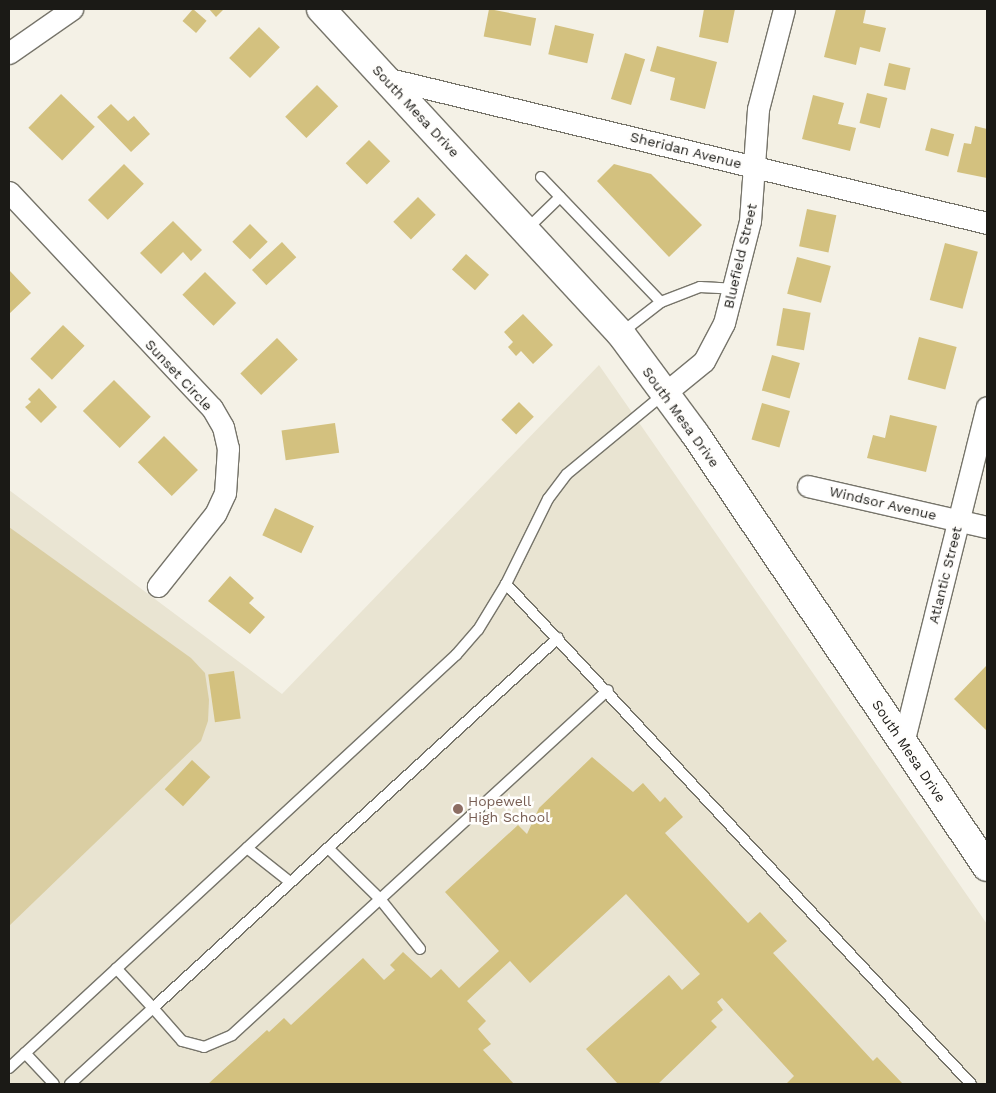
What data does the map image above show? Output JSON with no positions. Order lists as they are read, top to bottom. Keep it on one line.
{"streets":{"main road":["South Mesa Drive"],"street":["Sheridan Avenue","Bluefield Street","Sunset Circle","Windsor Avenue","Atlantic Street"]},"crossings":[["South Mesa Drive","Sheridan Avenue"],["South Mesa Drive","Bluefield Street"],["South Mesa Drive","Atlantic Street"],["Sheridan Avenue","Bluefield Street"],["Windsor Avenue","Atlantic Street"]],"places":["Hopewell High School"]}
